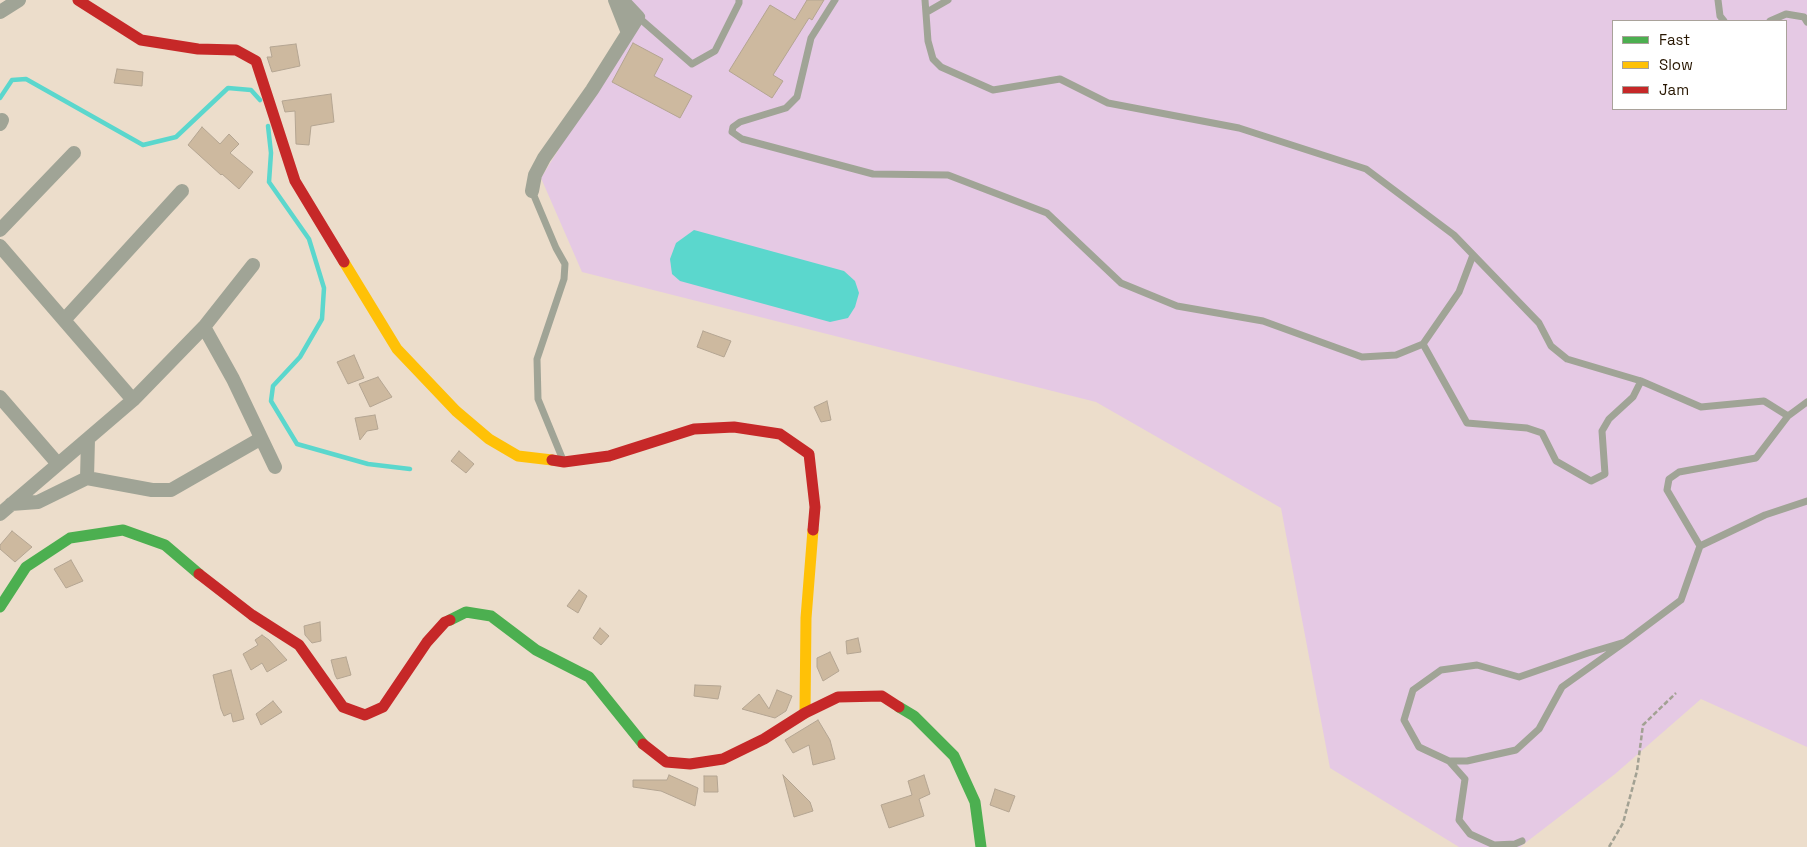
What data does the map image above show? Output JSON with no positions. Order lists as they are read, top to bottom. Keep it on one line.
{"legend":["Fast","Slow","Jam"]}
